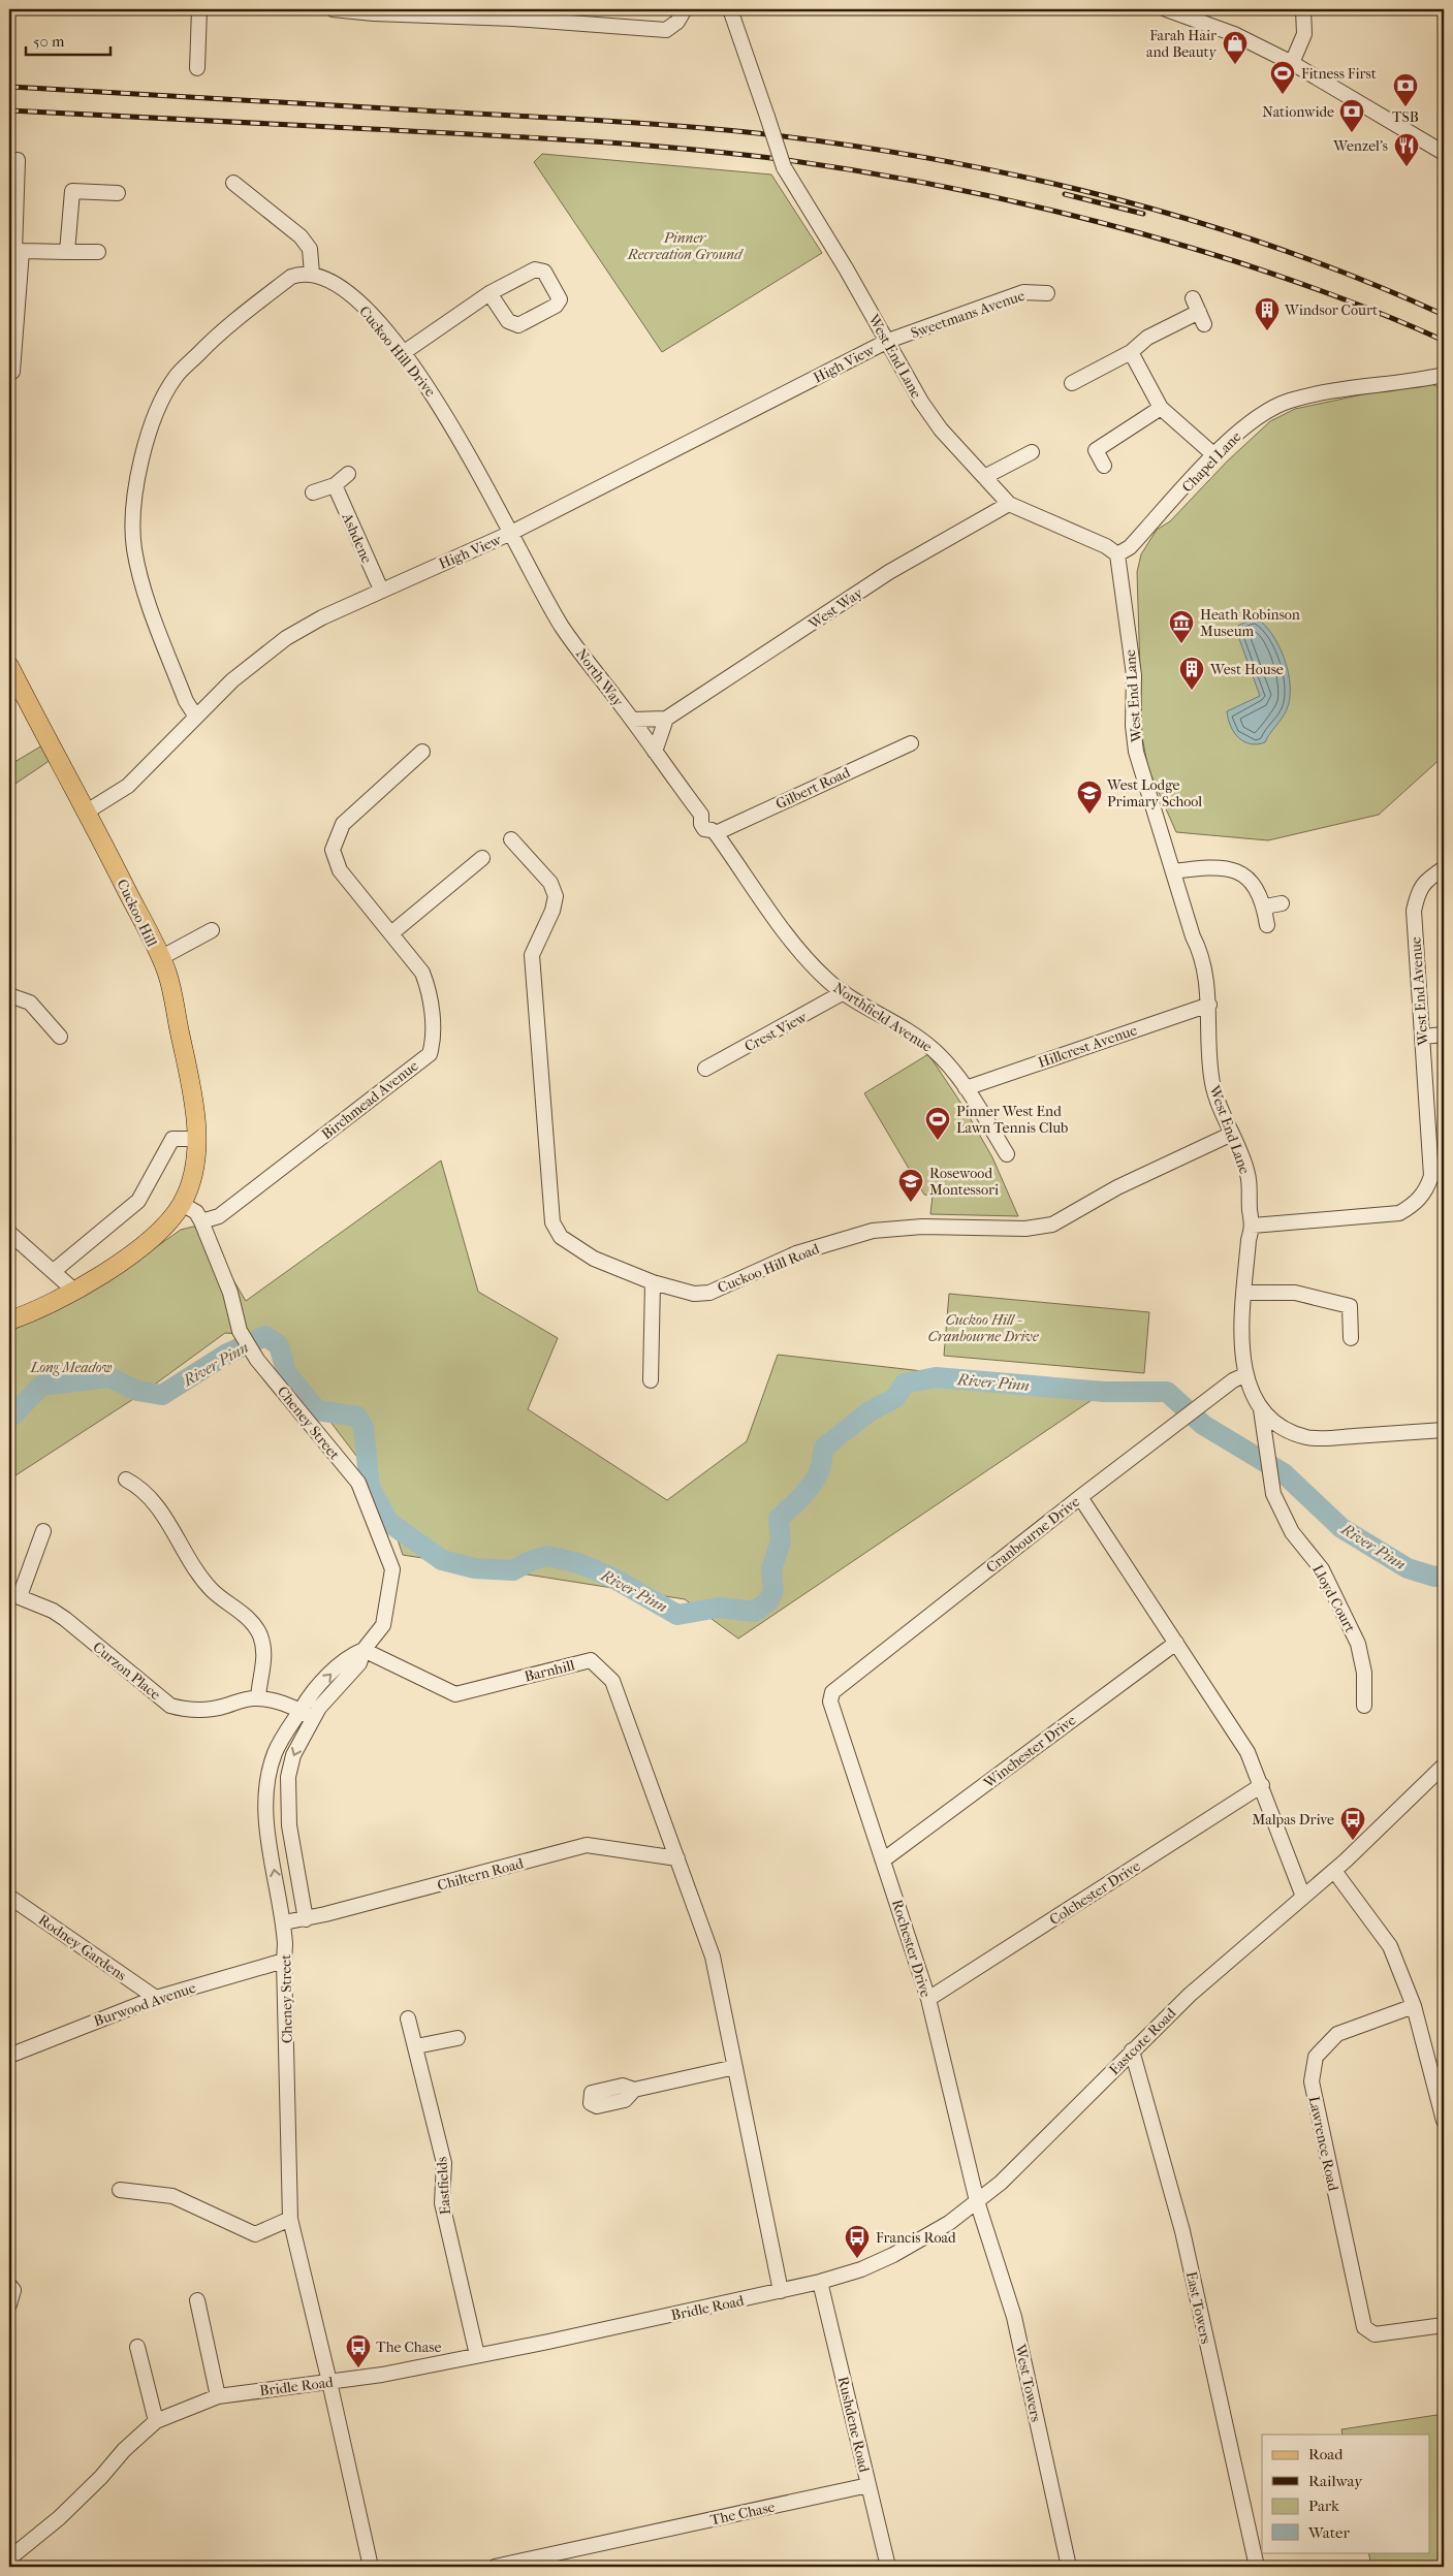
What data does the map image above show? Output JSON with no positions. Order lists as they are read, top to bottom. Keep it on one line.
{"streets":{"main road":["Cuckoo Hill"],"street":["Sweetmans Avenue","Cuckoo Hill Drive","West End Lane","High View","Chapel Lane","Ashdene","West Way","North Way","Gilbert Road","West End Avenue","Northfield Avenue","Crest View","Hillcrest Avenue","Birchmead Avenue","Cuckoo Hill Road","Cheney Street","Cranbourne Drive","Lloyd Court","Curzon Place","Barnhill","Winchester Drive","Chiltern Road","Colchester Drive","Rodney Gardens","Rochester Drive","Burwood Avenue","Eastcote Road","Lawrence Road","Eastfields","Bridle Road","East Towers","West Towers","Rushdene Road","The Chase"]},"crossings":[["Sweetmans Avenue","West End Lane"],["Sweetmans Avenue","High View"],["Cuckoo Hill Drive","High View"],["Cuckoo Hill Drive","North Way"],["West End Lane","High View"],["West End Lane","Chapel Lane"],["West End Lane","West Way"],["West End Lane","West End Avenue"],["West End Lane","Hillcrest Avenue"],["West End Lane","Cuckoo Hill Road"],["West End Lane","Cranbourne Drive"],["West End Lane","Lloyd Court"],["High View","Ashdene"],["High View","North Way"],["High View","Cuckoo Hill"],["North Way","Gilbert Road"],["North Way","Northfield Avenue"],["Gilbert Road","Northfield Avenue"],["Cuckoo Hill","Cheney Street"],["Northfield Avenue","Crest View"],["Northfield Avenue","Hillcrest Avenue"],["Birchmead Avenue","Cheney Street"],["Cheney Street","Barnhill"],["Cheney Street","Chiltern Road"],["Cheney Street","Burwood Avenue"],["Cheney Street","Bridle Road"],["Cranbourne Drive","Rochester Drive"],["Barnhill","Chiltern Road"],["Winchester Drive","Rochester Drive"],["Colchester Drive","Rochester Drive"],["Rodney Gardens","Burwood Avenue"],["Rochester Drive","Eastcote Road"],["Rochester Drive","West Towers"],["Eastcote Road","Bridle Road"],["Eastcote Road","East Towers"],["Eastcote Road","West Towers"],["Eastcote Road","Rushdene Road"],["Eastfields","Bridle Road"],["Bridle Road","Rushdene Road"],["Rushdene Road","The Chase"]],"water":["River Pinn"],"parks":["Pinner Recreation Ground","Cuckoo Hill - Cranbourne Drive","Long Meadow"],"places":{"shop":["Farah Hair and Beauty"],"sports":["Fitness First","Pinner West End Lawn Tennis Club"],"bank":["TSB","Nationwide"],"restaurant":["Wenzel's"],"building":["Windsor Court","West House"],"museum":["Heath Robinson Museum"],"school or university":["West Lodge Primary School","Rosewood Montessori"],"bus stop":["Malpas Drive","Francis Road","The Chase"]},"legend":["Road","Railway","Park","Water"],"scale_bar":"50 m"}
